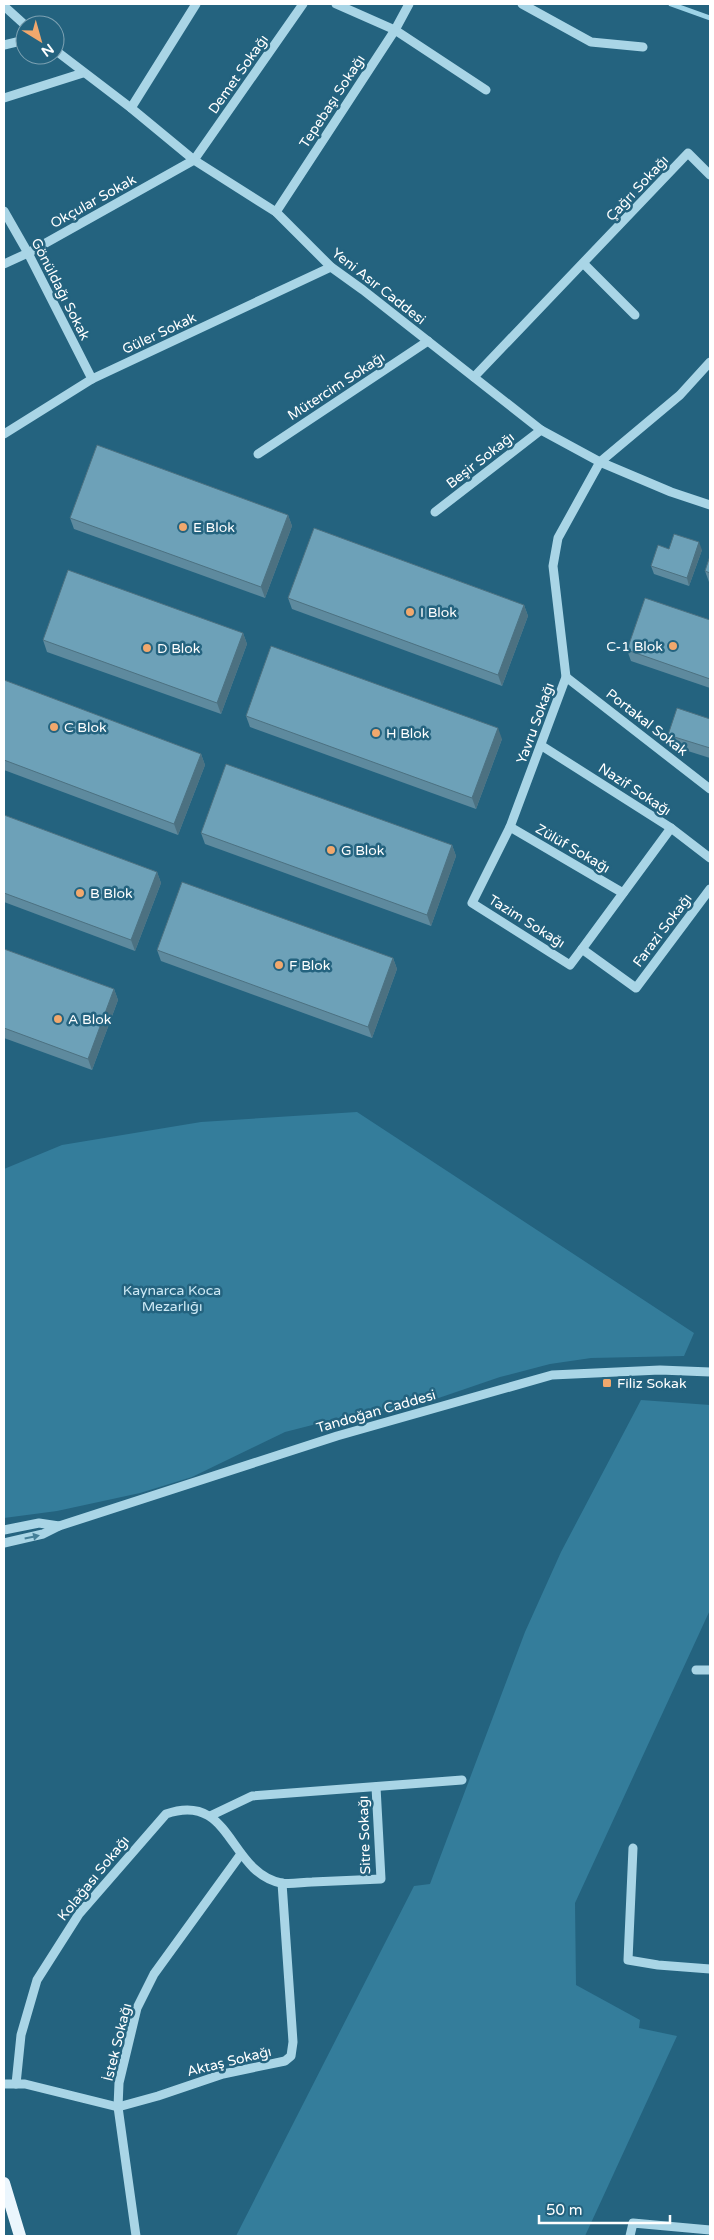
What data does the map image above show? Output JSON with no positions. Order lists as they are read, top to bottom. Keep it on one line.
{"streets":{"street":["Demet Sokağı","Tepebaşı Sokağı","Çağrı Sokağı","Okçular Sokak","Yeni Asır Caddesi","Gönüldağı Sokak","Güler Sokak","Mütercim Sokağı","Beşir Sokağı","Portakal Sokak","Yavru Sokağı","Nazif Sokağı","Zülüf Sokağı","Tazim Sokağı","Farazi Sokağı","Tandoğan Caddesi","Sitre Sokağı","Kolağası Sokağı","İstek Sokağı","Aktaş Sokağı"]},"crossings":[["Demet Sokağı","Okçular Sokak"],["Demet Sokağı","Yeni Asır Caddesi"],["Tepebaşı Sokağı","Yeni Asır Caddesi"],["Çağrı Sokağı","Yeni Asır Caddesi"],["Okçular Sokak","Yeni Asır Caddesi"],["Okçular Sokak","Gönüldağı Sokak"],["Yeni Asır Caddesi","Güler Sokak"],["Yeni Asır Caddesi","Mütercim Sokağı"],["Yeni Asır Caddesi","Beşir Sokağı"],["Yeni Asır Caddesi","Yavru Sokağı"],["Gönüldağı Sokak","Güler Sokak"],["Portakal Sokak","Yavru Sokağı"],["Yavru Sokağı","Nazif Sokağı"],["Yavru Sokağı","Zülüf Sokağı"],["Yavru Sokağı","Tazim Sokağı"],["Tazim Sokağı","Farazi Sokağı"],["Sitre Sokağı","İstek Sokağı"],["Sitre Sokağı","Aktaş Sokağı"],["Kolağası Sokağı","Aktaş Sokağı"],["İstek Sokağı","Aktaş Sokağı"]],"parks":["Kaynarca Koca Mezarlığı"],"places":{"other":["E Blok","I Blok","C-1 Blok","D Blok","C Blok","H Blok","G Blok","B Blok","F Blok","A Blok"],"transit":["Filiz Sokak"]},"scale_bar":"50 m","north":"bottom right"}
